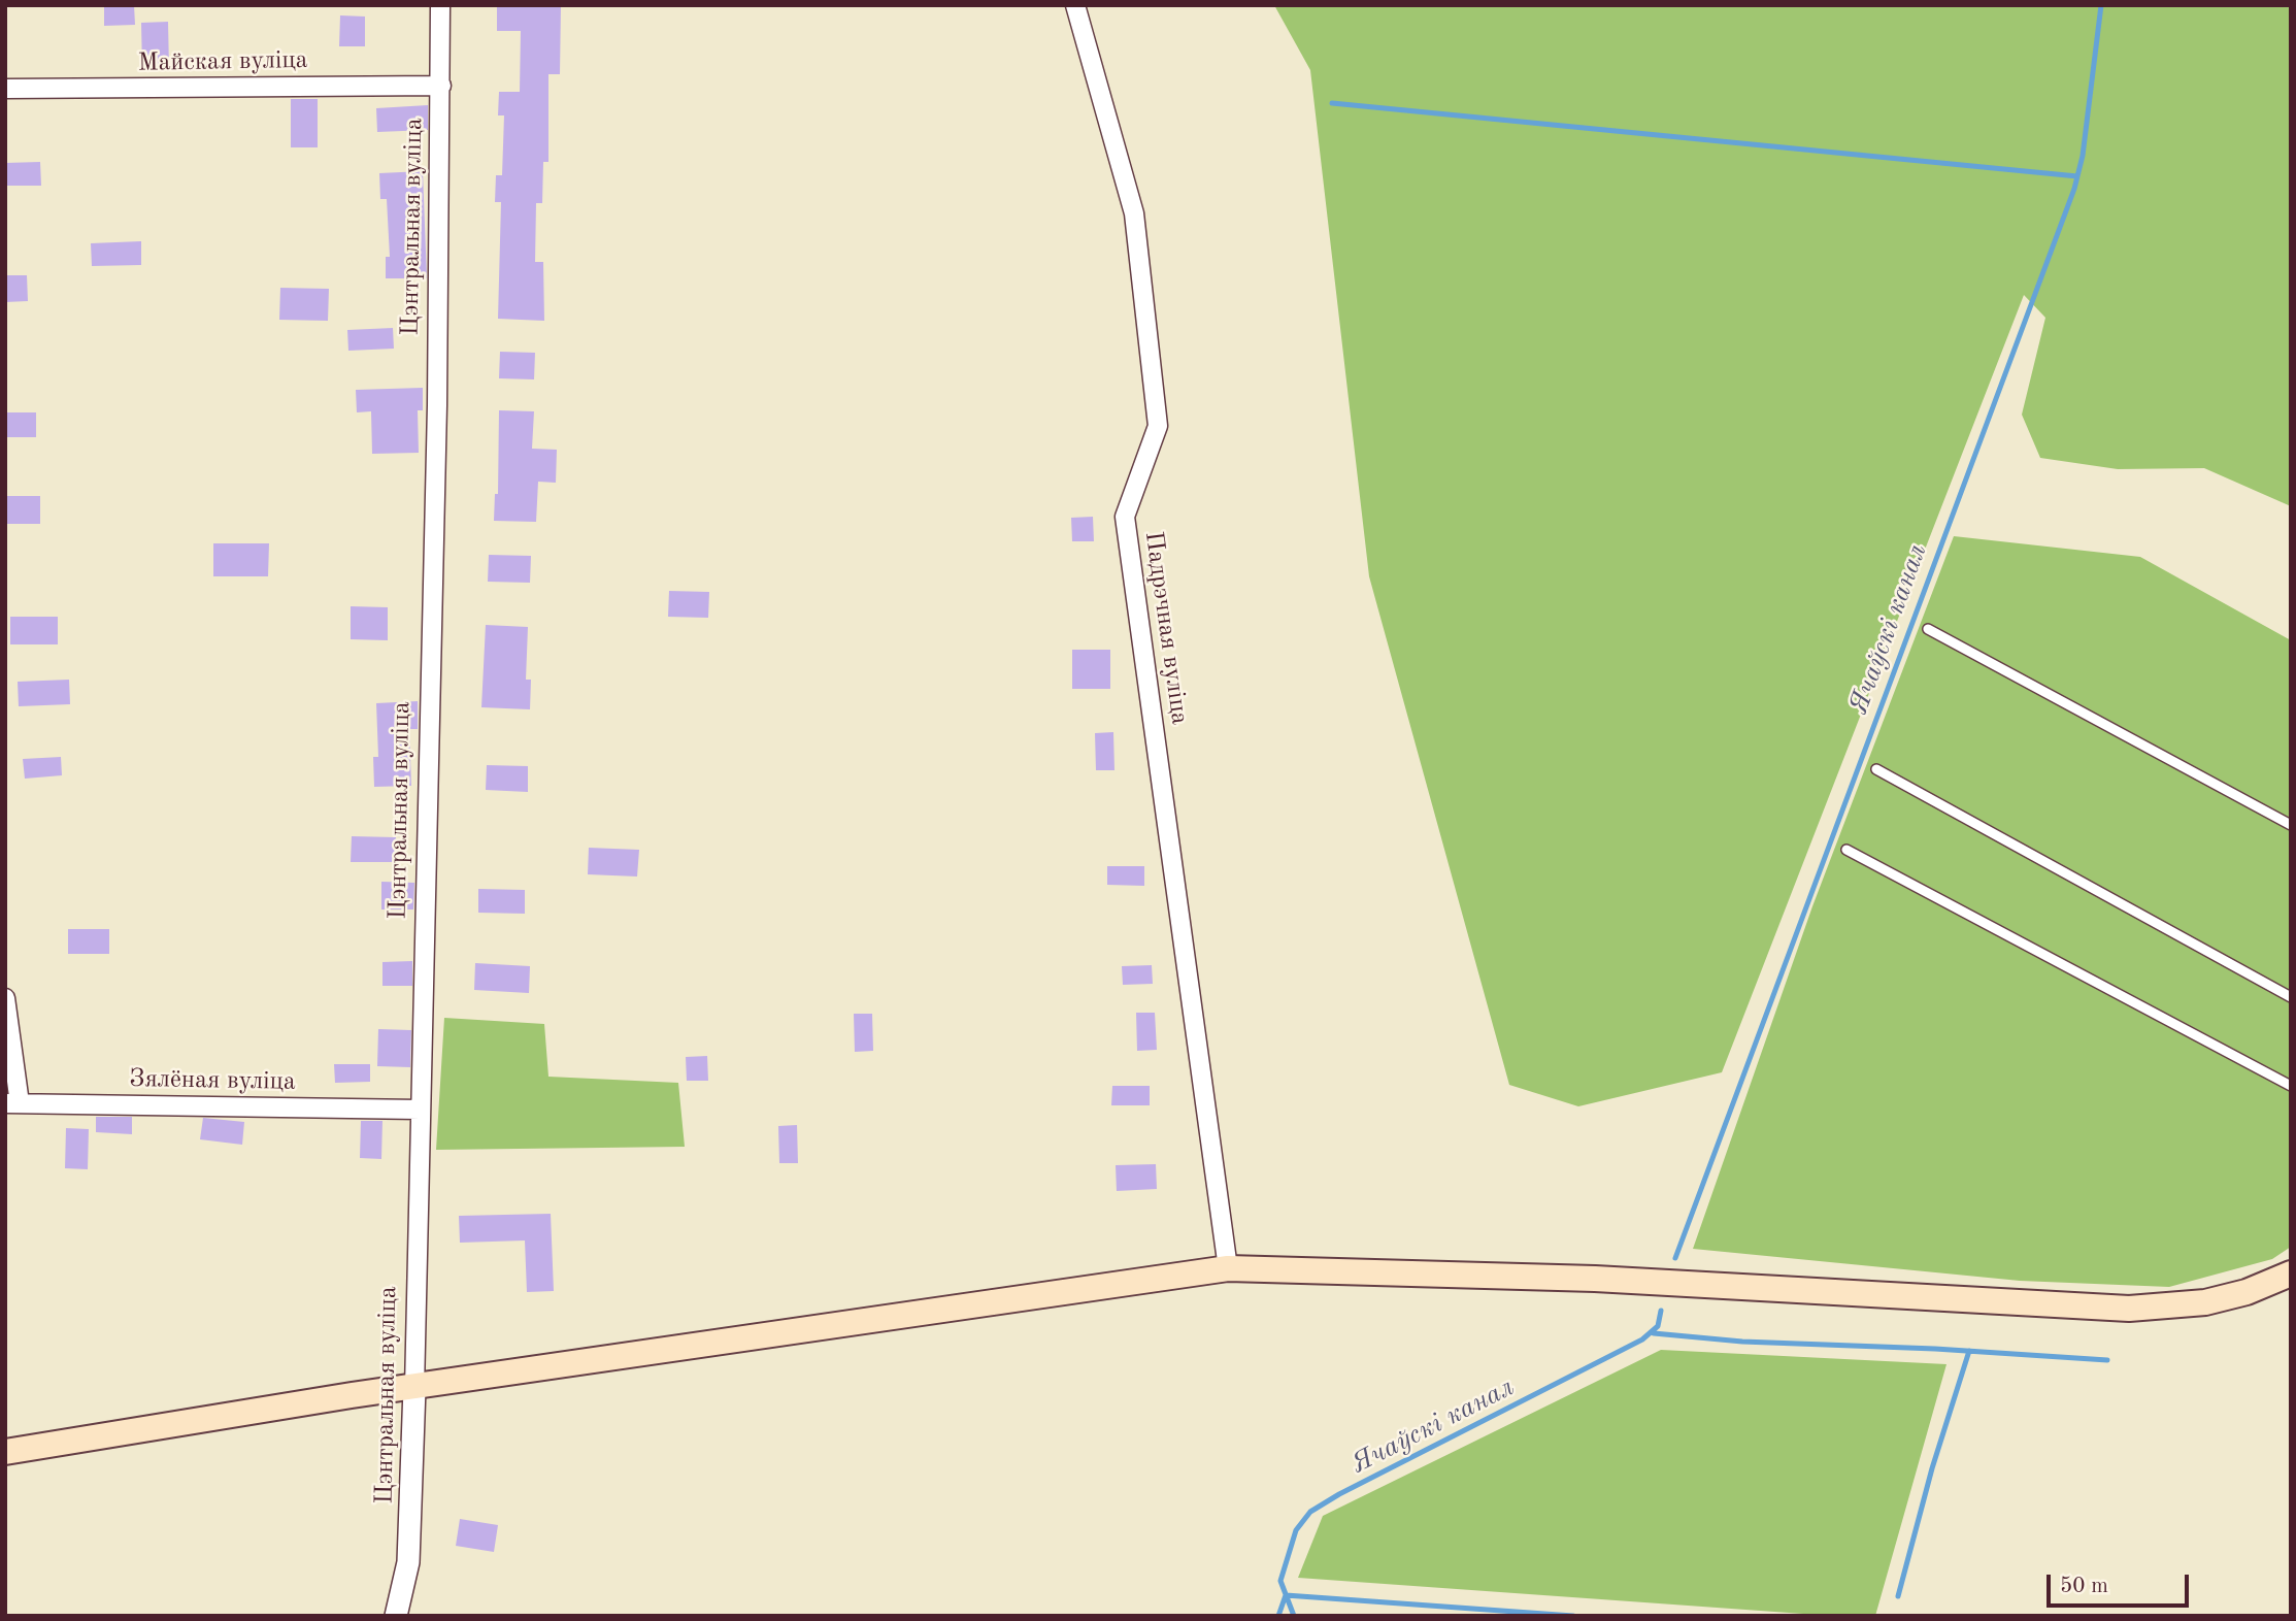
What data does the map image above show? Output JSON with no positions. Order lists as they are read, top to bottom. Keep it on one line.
{"streets":{"street":["Майская вуліца","Цэнтральная вуліца","Падрэчная вуліца","Зялёная вуліца"]},"crossings":[["Майская вуліца","Цэнтральная вуліца"],["Цэнтральная вуліца","Зялёная вуліца"]],"water":["Ячаўскі канал"],"scale_bar":"50 m"}
